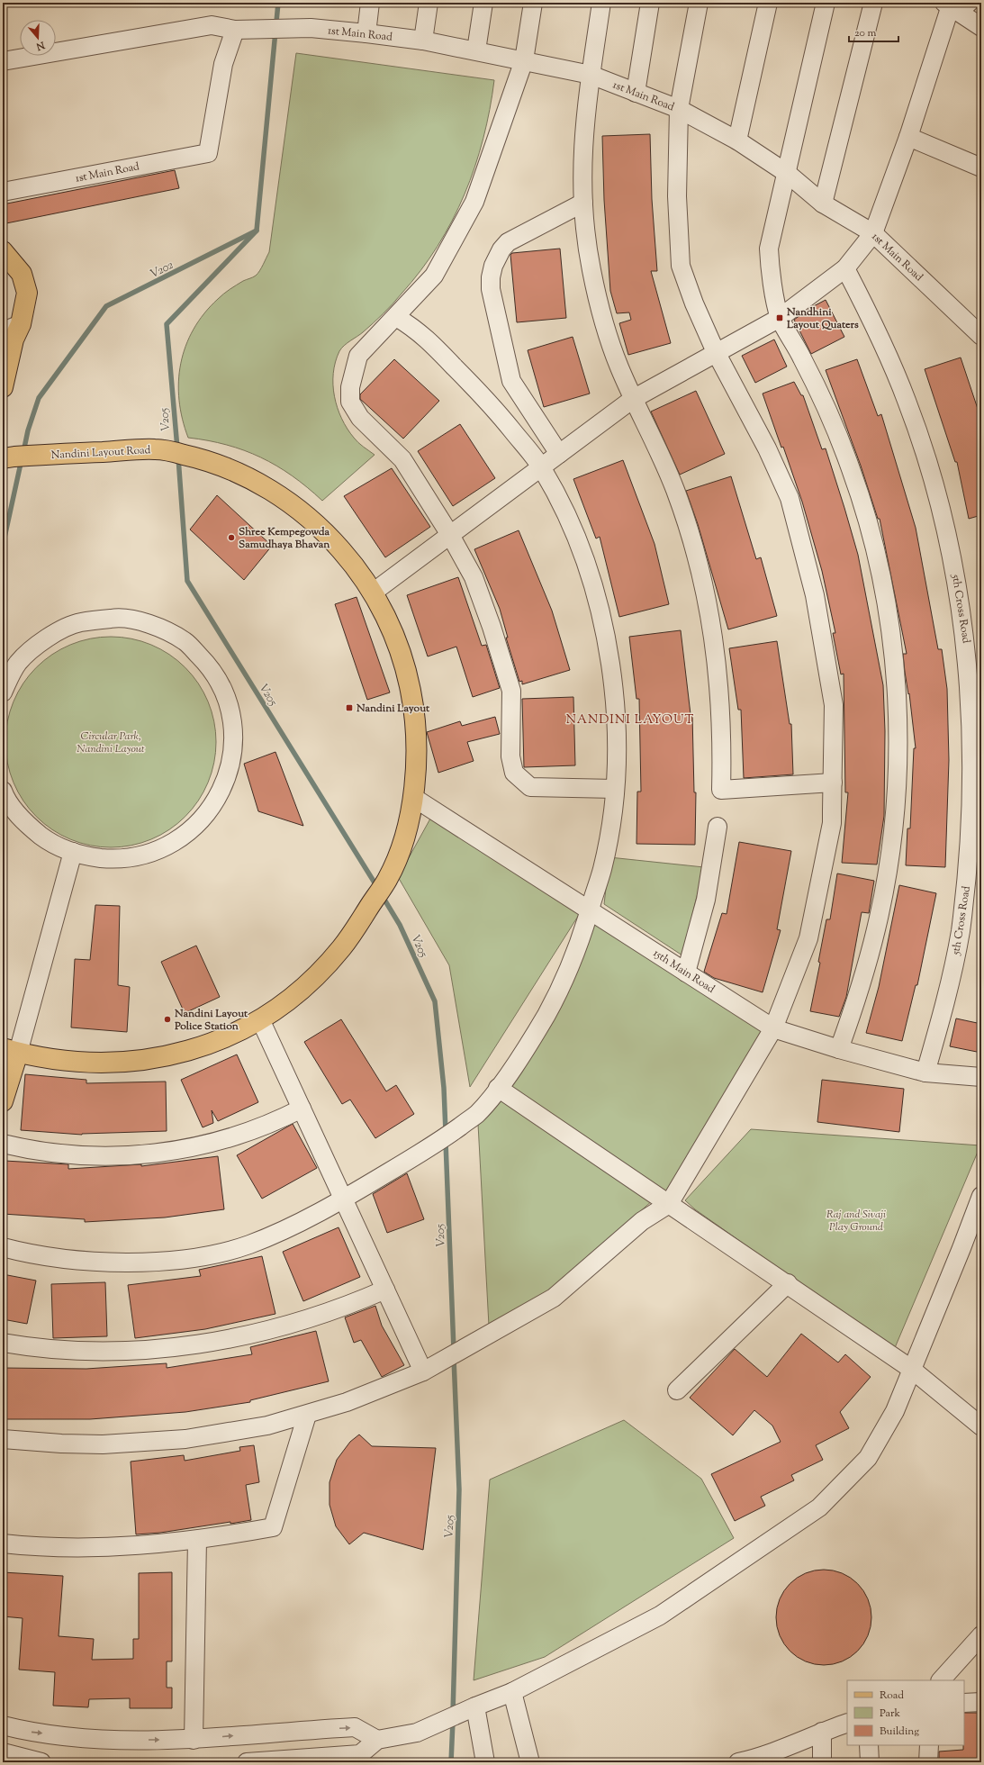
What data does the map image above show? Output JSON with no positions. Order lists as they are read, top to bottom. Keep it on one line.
{"streets":{"main road":["Nandini Layout Road"],"street":["1st Main Road","5th Cross Road","15th Main Road"]},"crossings":[["Nandini Layout Road","15th Main Road"],["5th Cross Road","15th Main Road"]],"districts":["NANDINI LAYOUT"],"water":["V202","V205"],"parks":["Circular Park, Nandini Layout","Raj and Sivaji Play Ground"],"places":{"transit":["Nandhini Layout Quaters","Nandini Layout"],"other":["Shree Kempegowda Samudhaya Bhavan","Nandini Layout Police Station"]},"legend":["Road","Park","Building"],"scale_bar":"20 m","north":"bottom"}
